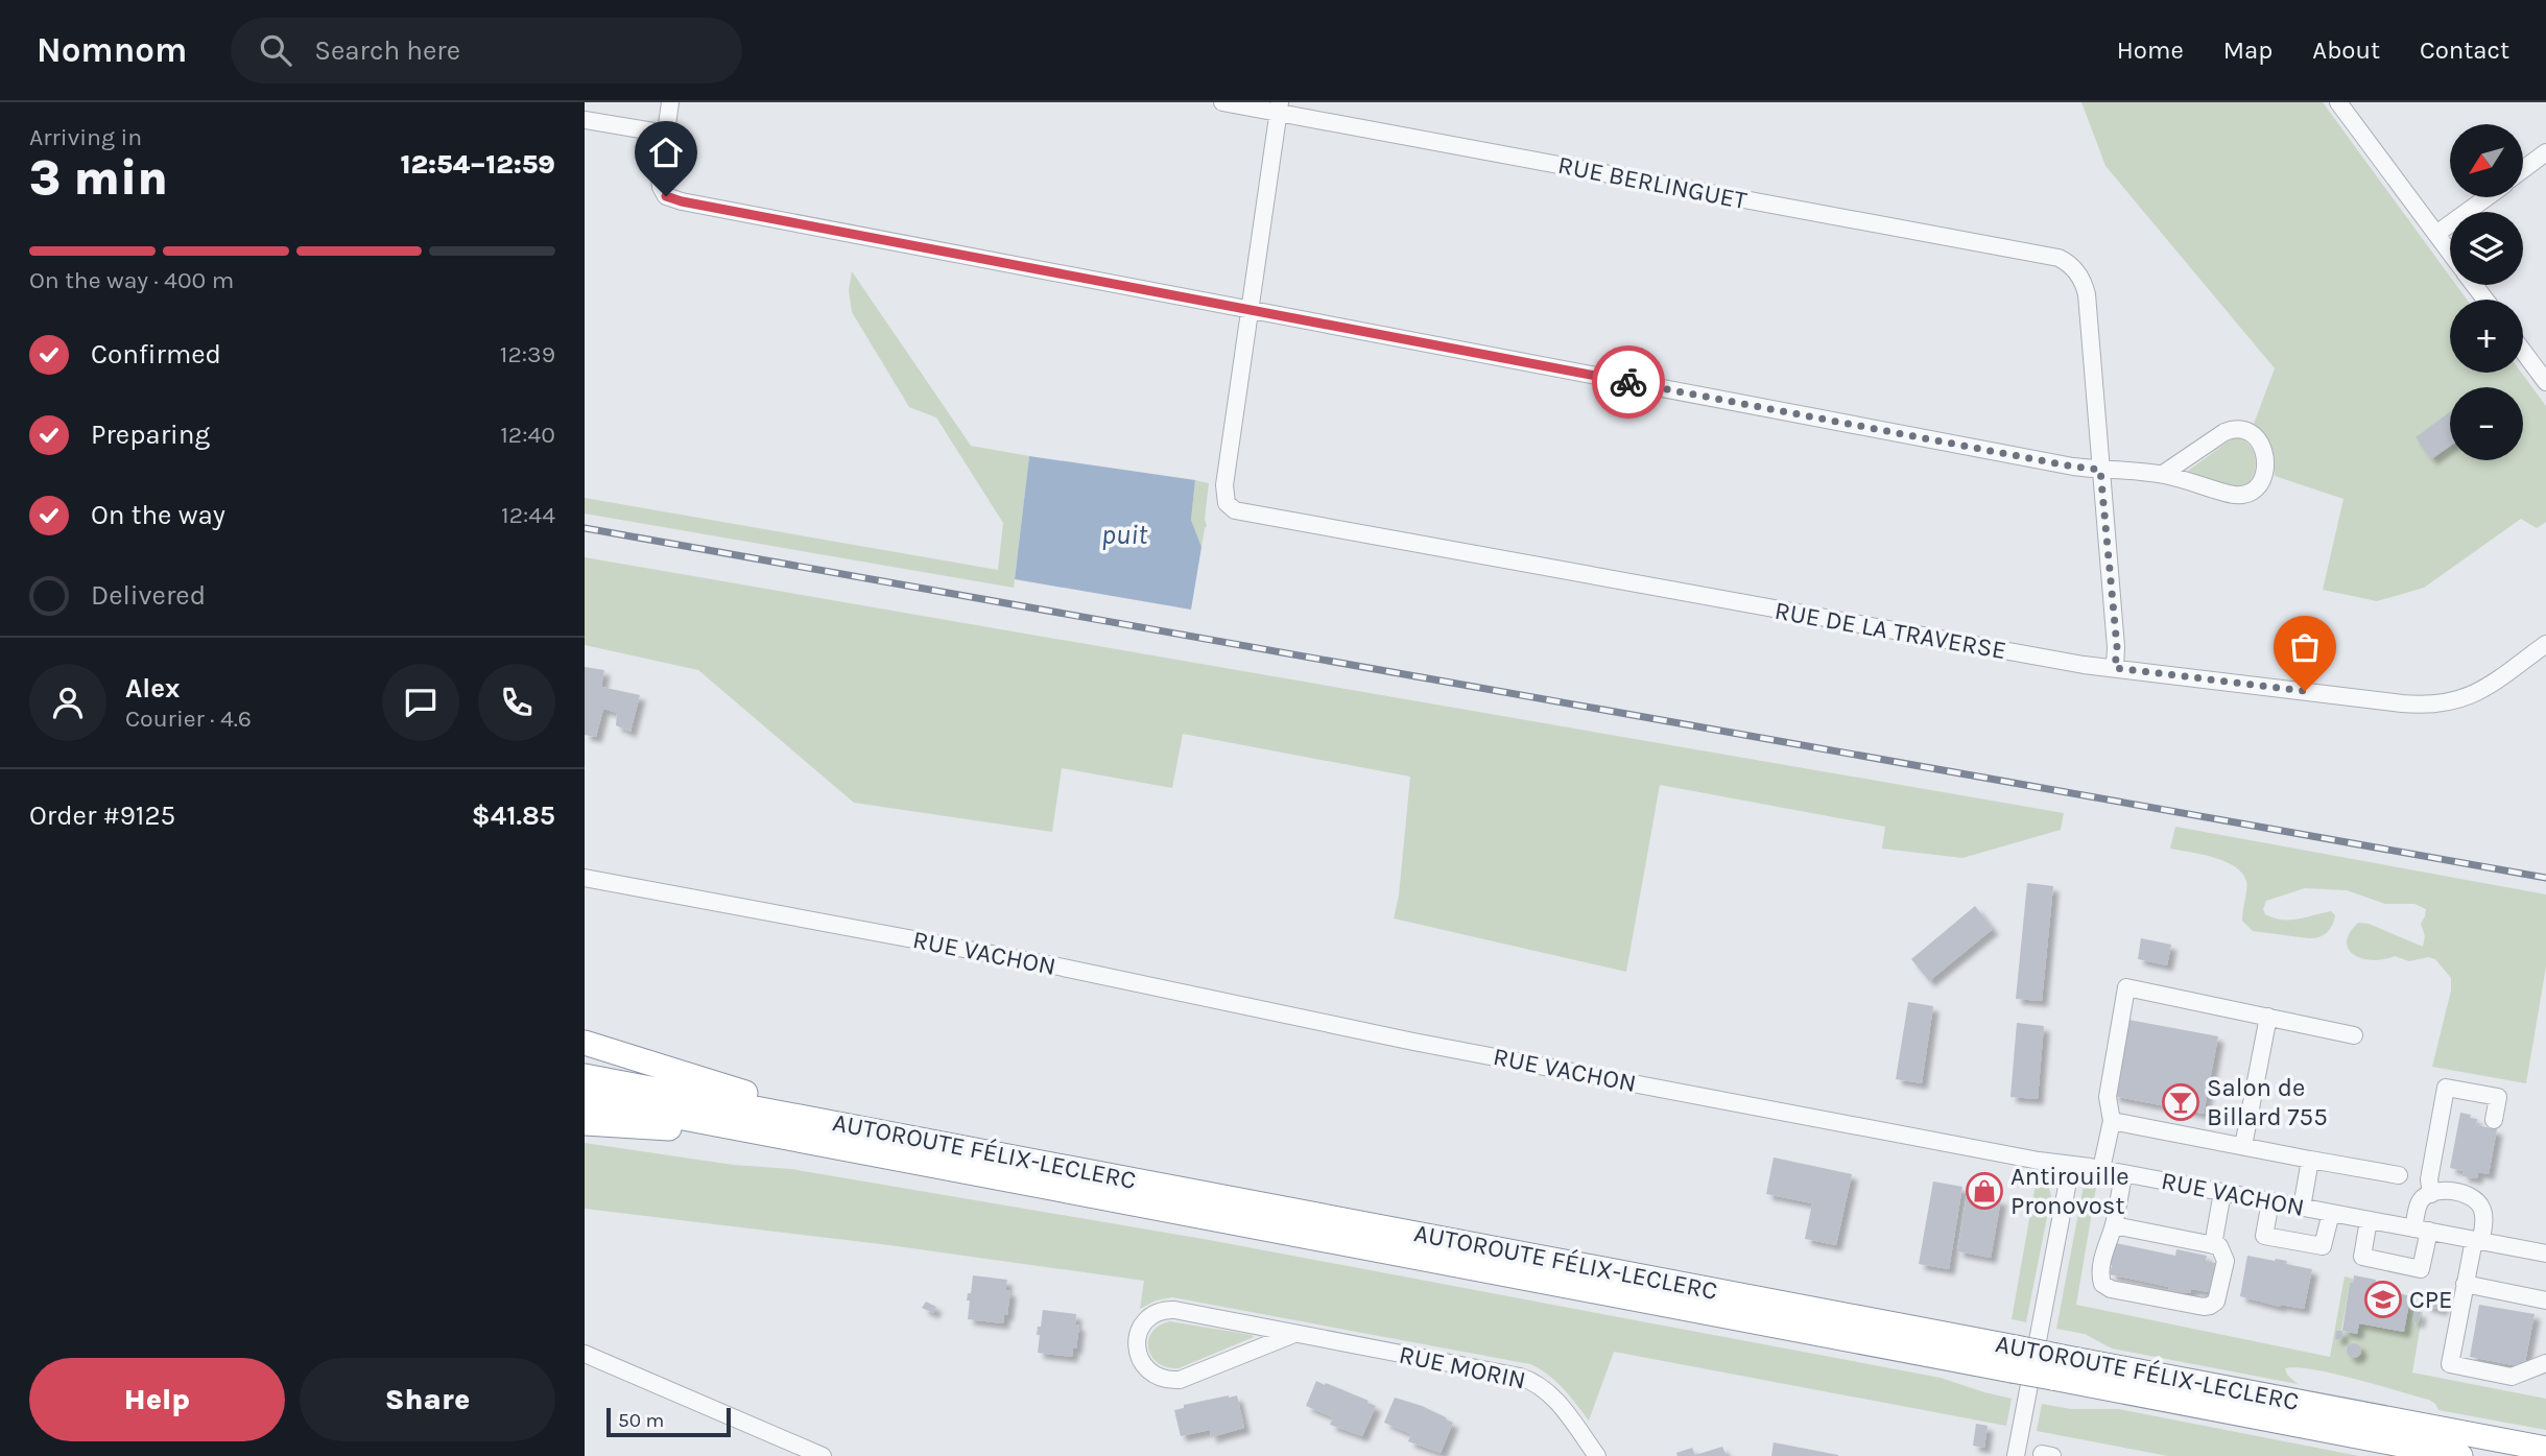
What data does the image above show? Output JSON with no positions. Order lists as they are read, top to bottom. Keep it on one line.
{"streets":{"highway":["AUTOROUTE FÉLIX-LECLERC"],"street":["RUE BERLINGUET","RUE DE LA TRAVERSE","RUE VACHON","RUE MORIN"]},"water":["puit"],"places":{"bar":["Salon de Billard 755"],"shop":["Antirouille Pronovost"],"school or university":["CPE"]},"scale_bar":"50 m","north":"bottom left","page":{"header":"Nomnom","search":"Search here","nav":["Home","Map","About","Contact"],"heading":["3 min","Arriving in","12:54–12:59"],"panel":["Alex","Courier · 4.6","Order #9125","$41.85"],"map_buttons":["+","−"],"bar":"On the way · 400 m","list":[["Confirmed","12:39"],["Preparing","12:40"],["On the way","12:44"],"Delivered"],"buttons":["Help","Share"],"scale":"50 m"}}
